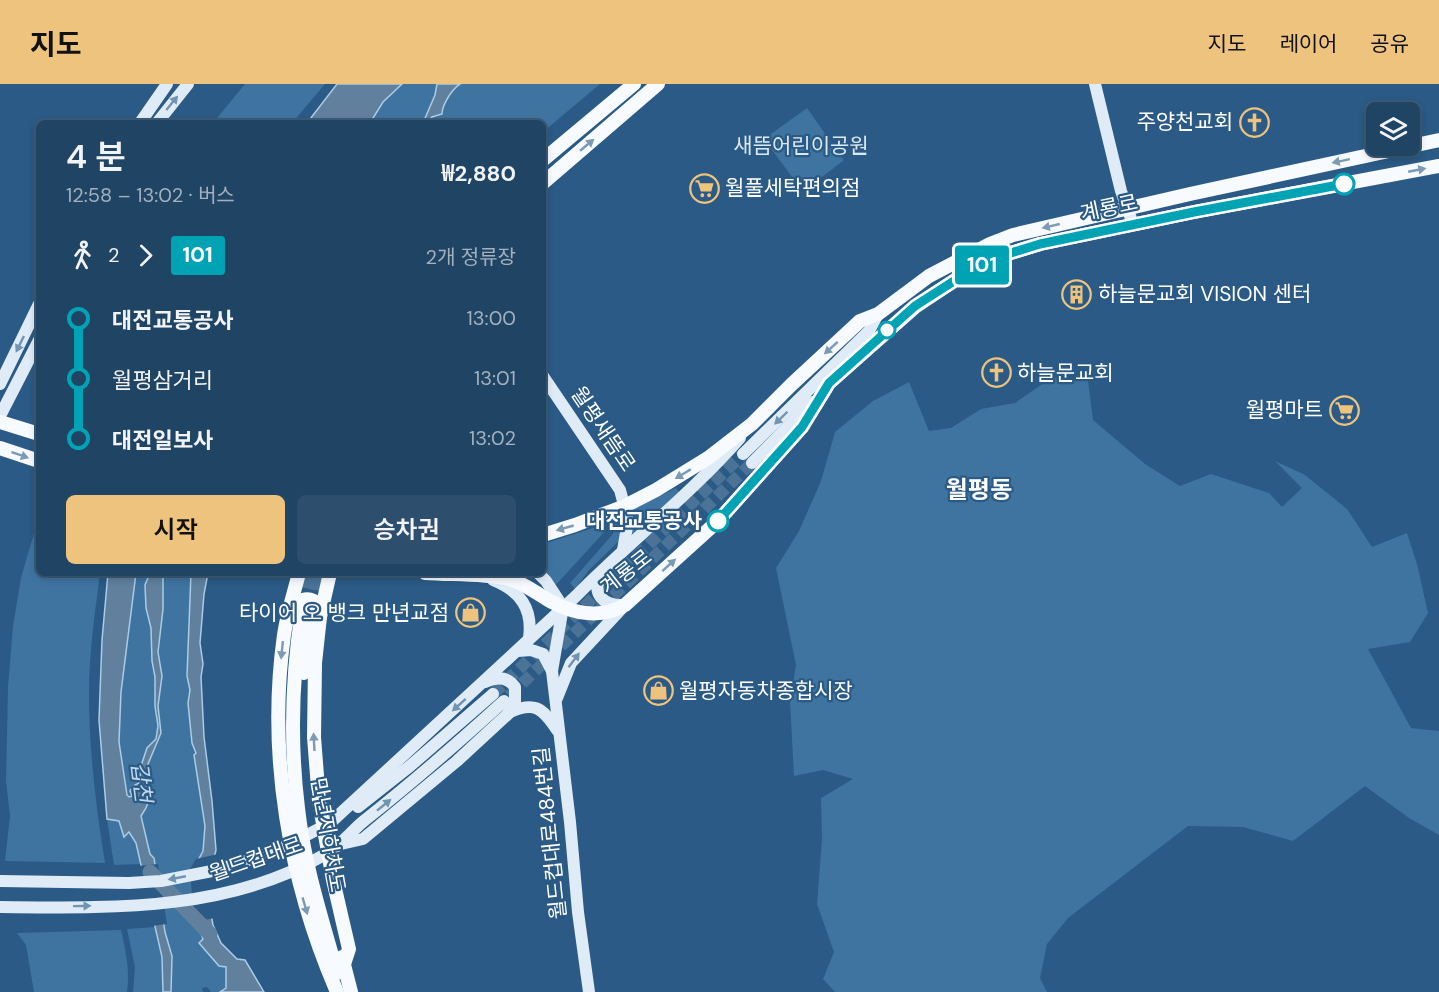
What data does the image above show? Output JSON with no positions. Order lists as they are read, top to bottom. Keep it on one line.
{"streets":{"main road":["계룡로","만년지하차도"],"street":["월평새뜸로","월드컵대로484번길","월드컵대로"]},"crossings":[["계룡로","월평새뜸로"],["계룡로","월드컵대로484번길"]],"districts":["월평동"],"water":["갑천"],"parks":["새뜸어린이공원"],"places":{"church":["주양천교회","하늘문교회"],"supermarket":["월풀세탁편의점","월평마트"],"building":["하늘문교회 VISION 센터"],"other":["대전교통공사"],"shop":["타이어 오 뱅크 만년교점","월평자동차종합시장"]},"lines":["bus line 101"],"page":{"header":"지도","nav":["지도","레이어","공유"],"on_map":"101","heading":["4 분","12:58 – 13:02 · 버스","₩2,880"],"legs":["2","101","2개 정류장"],"list":[{"name":"대전교통공사","value":"13:00"},{"name":"월평삼거리","value":"13:01"},{"name":"대전일보사","value":"13:02"}],"buttons":["시작","승차권"]}}
